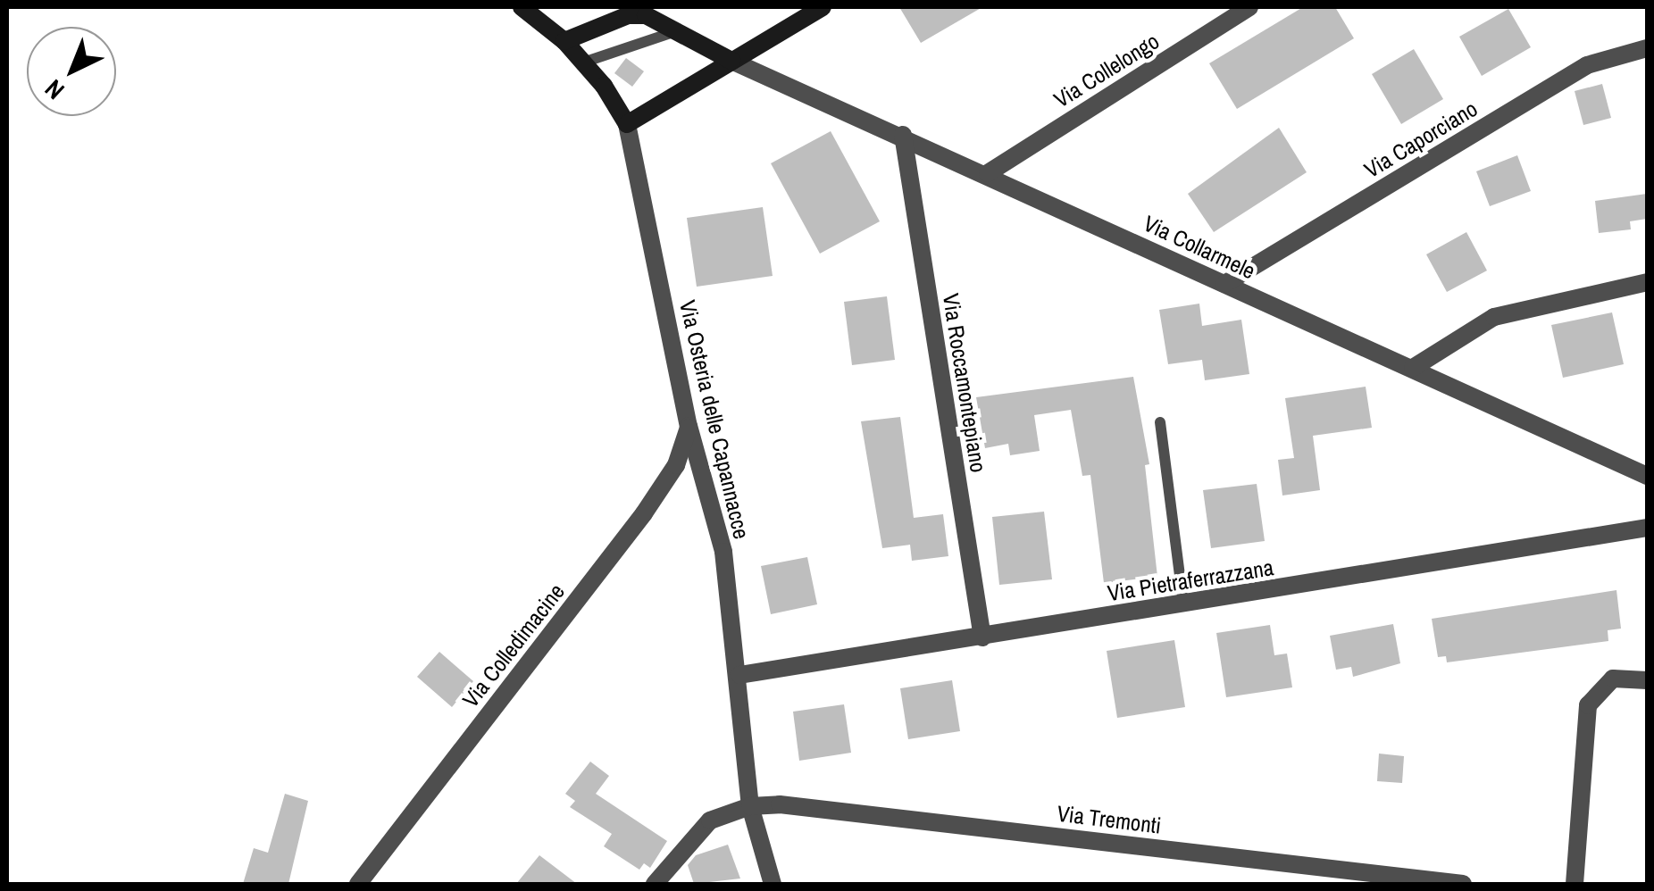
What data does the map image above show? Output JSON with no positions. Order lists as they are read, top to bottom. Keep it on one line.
{"streets":{"street":["Via Collelongo","Via Caporciano","Via Collarmele","Via Roccamontepiano","Via Osteria delle Capannacce","Via Pietraferrazzana","Via Colledimacine","Via Tremonti"]},"crossings":[["Via Collelongo","Via Collarmele"],["Via Caporciano","Via Collarmele"],["Via Collarmele","Via Roccamontepiano"],["Via Roccamontepiano","Via Pietraferrazzana"],["Via Osteria delle Capannacce","Via Pietraferrazzana"],["Via Osteria delle Capannacce","Via Colledimacine"],["Via Osteria delle Capannacce","Via Tremonti"]],"north":"bottom left"}
